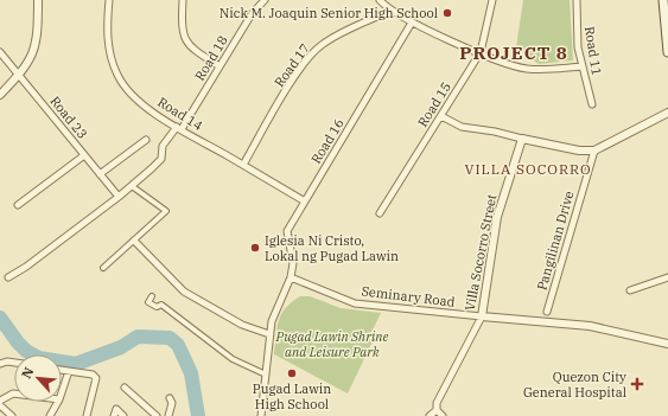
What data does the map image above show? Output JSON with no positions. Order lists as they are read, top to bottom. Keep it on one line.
{"streets":{"street":["Road 11","Road 18","Road 17","Road 15","Road 14","Road 23","Road 16","Pangilinan Drive","Villa Socorro Street","Seminary Road"]},"crossings":[["Road 18","Road 14"],["Road 18","Road 23"],["Road 17","Road 14"],["Road 14","Road 16"],["Road 16","Seminary Road"],["Villa Socorro Street","Seminary Road"]],"districts":["PROJECT 8","VILLA SOCORRO"],"parks":["Pugad Lawin Shrine and Leisure Park"],"places":{"other":["Nick M. Joaquin Senior High School","Iglesia Ni Cristo, Lokal ng Pugad Lawin","Pugad Lawin High School"],"health":["Quezon City General Hospital"]},"north":"top left"}
